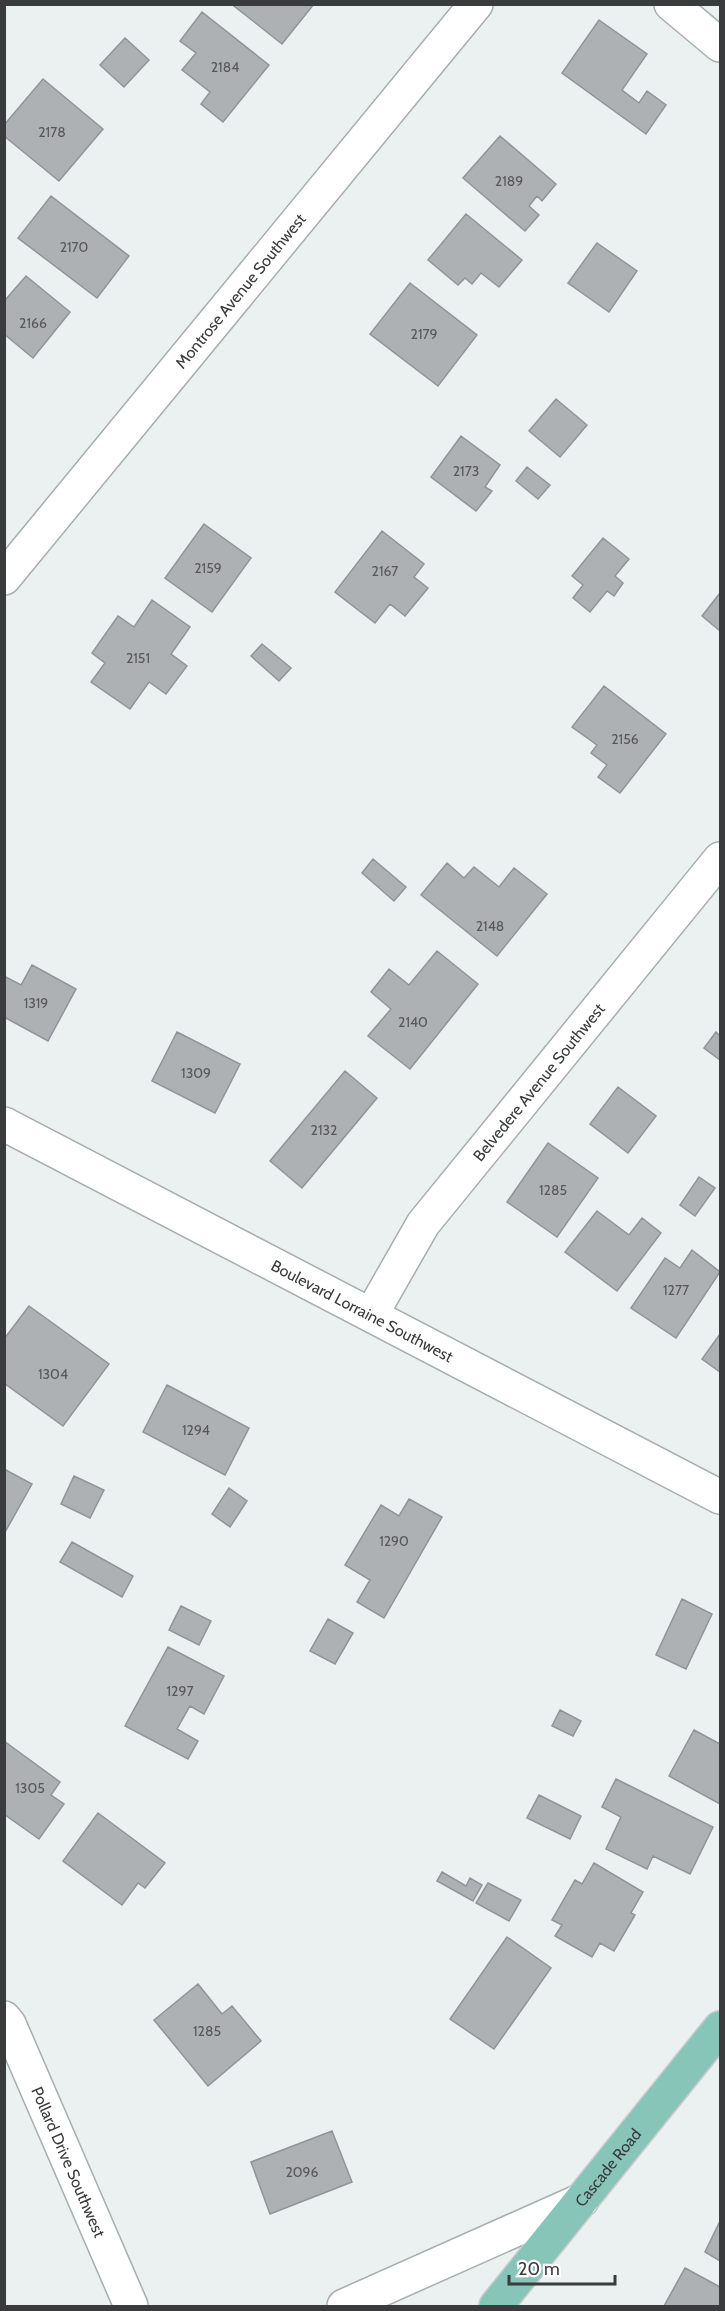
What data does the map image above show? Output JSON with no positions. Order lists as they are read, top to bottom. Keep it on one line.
{"streets":{"main road":["Cascade Road"],"street":["Montrose Avenue Southwest","Belvedere Avenue Southwest","Boulevard Lorraine Southwest","Pollard Drive Southwest"]},"crossings":[["Belvedere Avenue Southwest","Boulevard Lorraine Southwest"]],"house_numbers":["2184","2178","2189","2170","2166","2179","2173","2159","2167","2151","2156","2148","1319","2140","1309","2132","1285","1277","1304","1294","1290","1297","1305","1285","2096"],"scale_bar":"20 m"}
